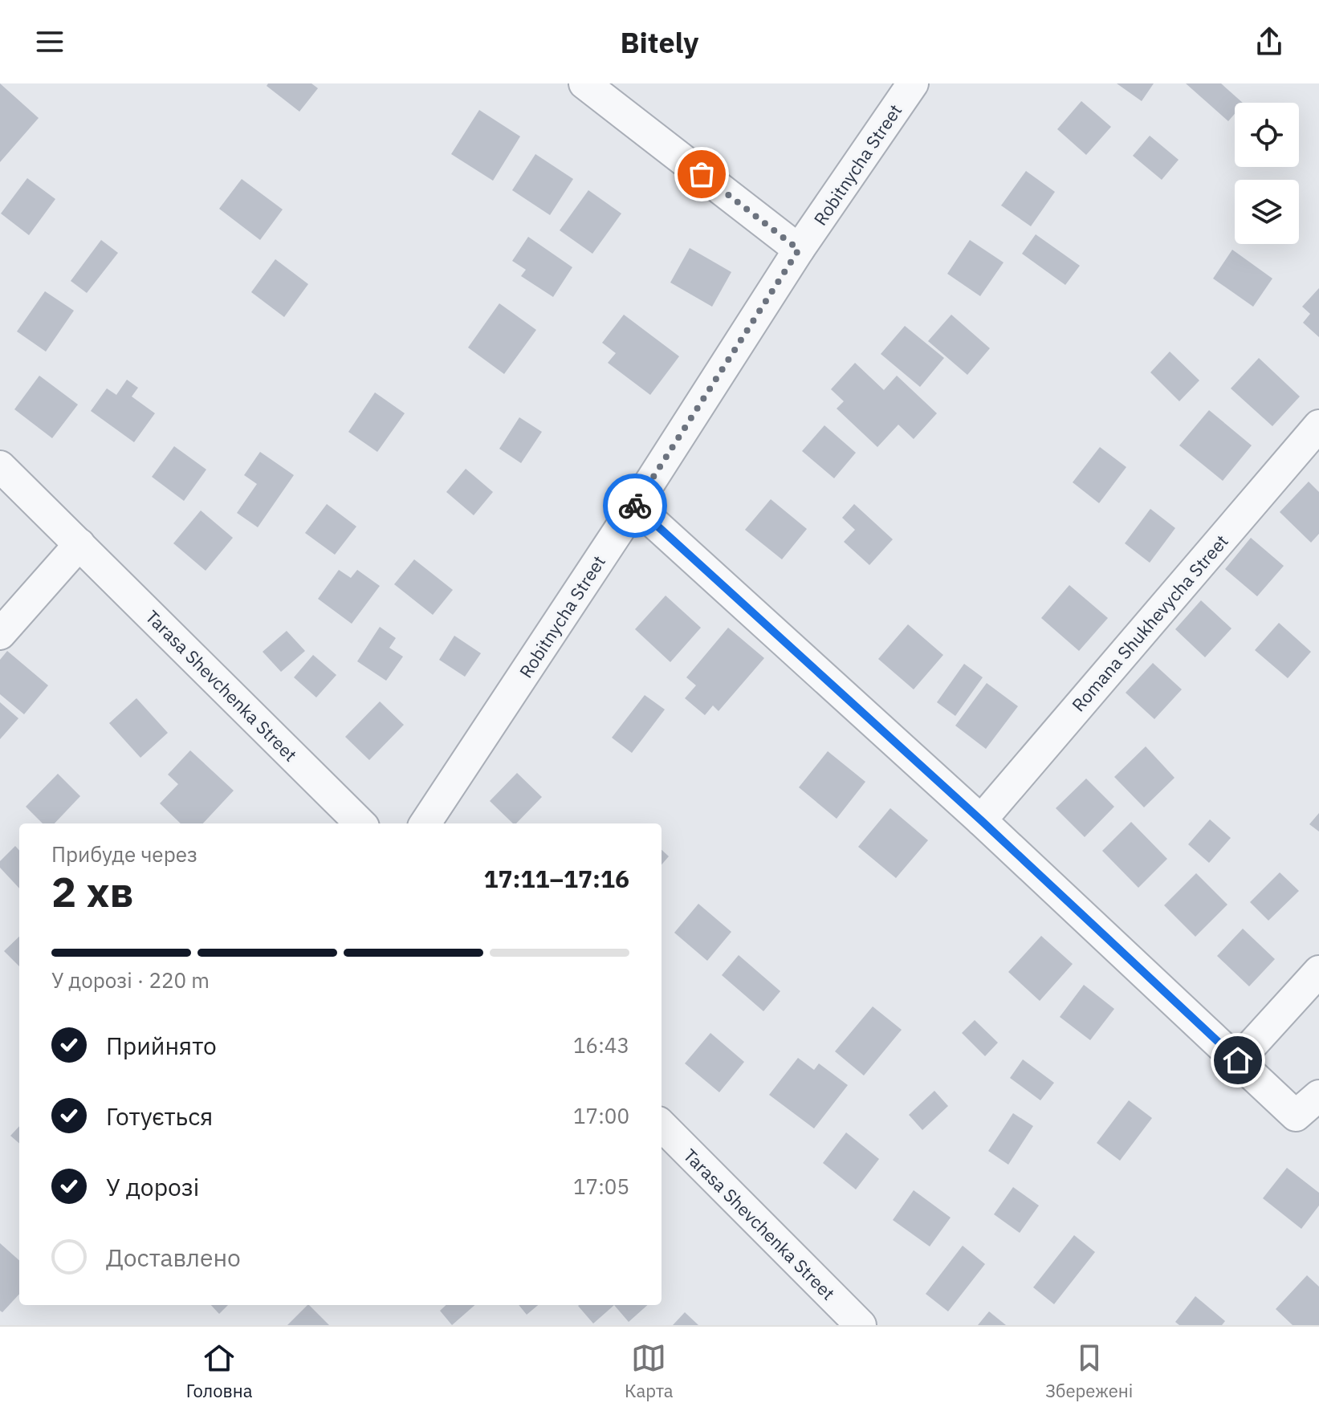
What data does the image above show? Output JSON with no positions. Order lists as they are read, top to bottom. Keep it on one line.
{"streets":{"street":["Robitnycha Street","Romana Shukhevycha Street","Tarasa Shevchenka Street"]},"page":{"header":"Bitely","heading":["2 хв","Прибуде через","17:11–17:16"],"bar":"У дорозі · 220 m","list":[["Прийнято","16:43"],["Готується","17:00"],["У дорозі","17:05"],"Доставлено"],"tabs":["Головна","Карта","Збережені"]}}
